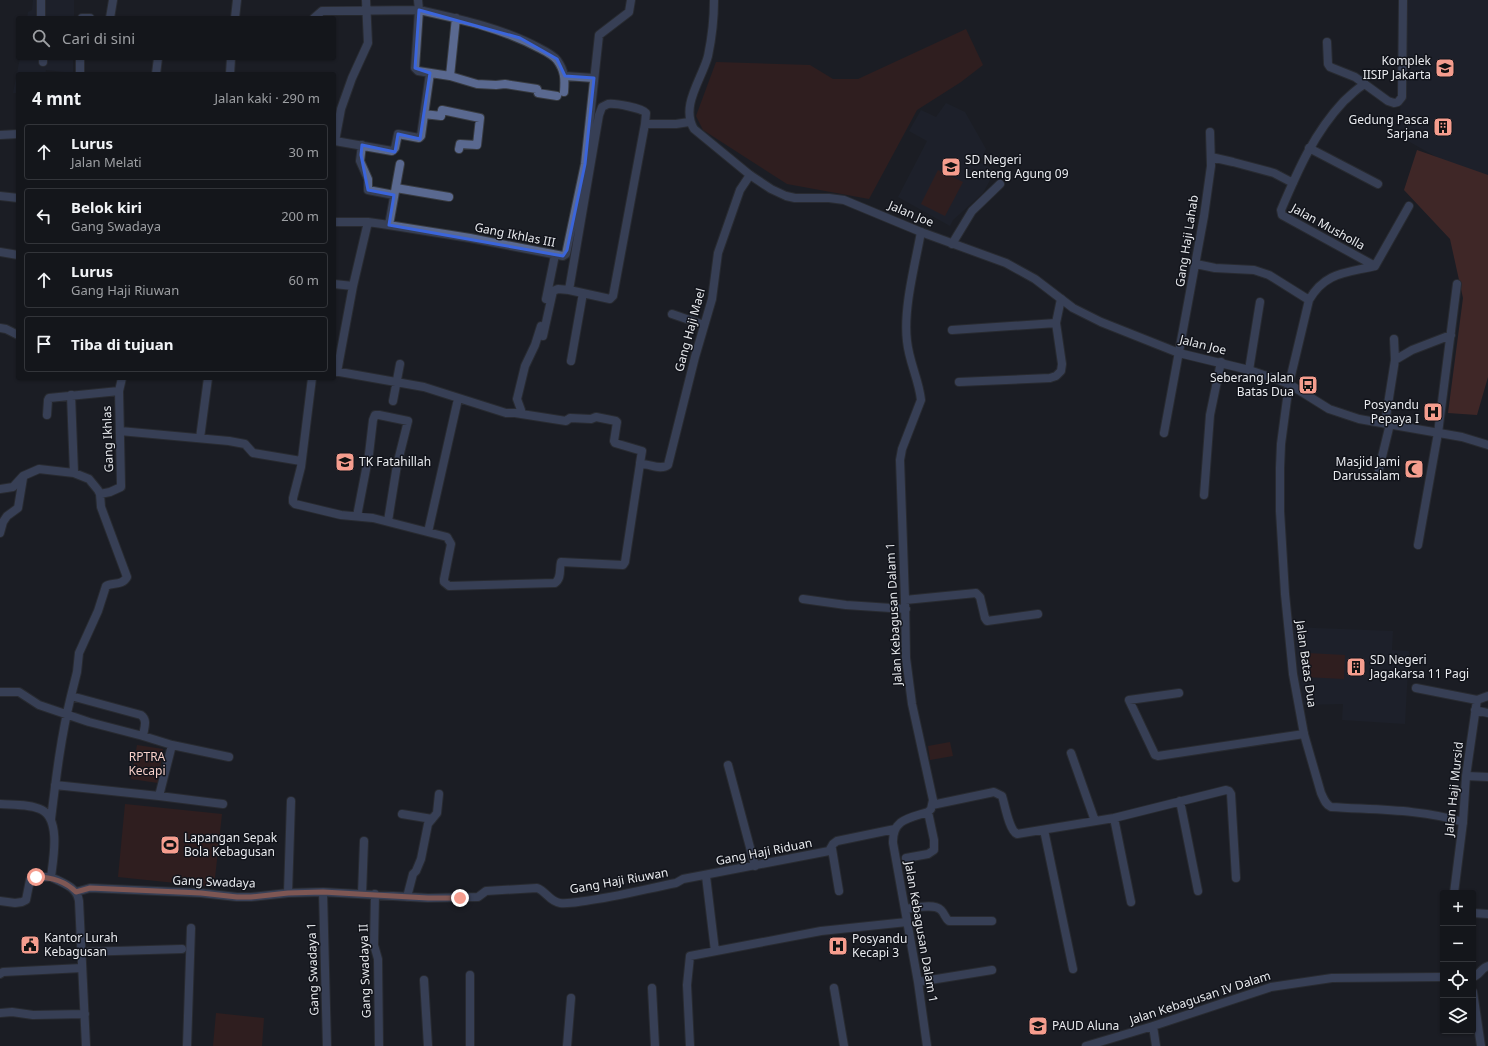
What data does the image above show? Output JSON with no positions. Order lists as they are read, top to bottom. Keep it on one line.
{"streets":{"street":["Jalan Joe","Jalan Musholla","Gang Ikhlas III","Gang Haji Lahab","Gang Haji Mael","Gang Ikhlas","Jalan Kebagusan Dalam 1","Jalan Batas Dua","Jalan Haji Mursid","Gang Haji Riduan","Gang Haji Riuwan","Gang Swadaya","Gang Swadaya 1","Gang Swadaya II","Jalan Kebagusan IV Dalam"]},"crossings":[["Jalan Joe","Gang Haji Lahab"],["Jalan Joe","Gang Haji Mael"],["Jalan Joe","Jalan Kebagusan Dalam 1"],["Jalan Joe","Jalan Batas Dua"],["Jalan Kebagusan Dalam 1","Gang Haji Riduan"],["Jalan Batas Dua","Jalan Haji Mursid"],["Gang Haji Riduan","Gang Haji Riuwan"],["Gang Haji Riuwan","Gang Swadaya"],["Gang Haji Riuwan","Gang Swadaya II"],["Gang Swadaya","Gang Swadaya 1"],["Gang Swadaya","Gang Swadaya II"]],"parks":["RPTRA Kecapi"],"places":{"school or university":["Komplek IISIP Jakarta","SD Negeri Lenteng Agung 09","TK Fatahillah","PAUD Aluna"],"building":["Gedung Pasca Sarjana","SD Negeri Jagakarsa 11 Pagi"],"bus stop":["Seberang Jalan Batas Dua"],"hospital":["Posyandu Pepaya I","Posyandu Kecapi 3"],"mosque":["Masjid Jami Darussalam"],"sports":["Lapangan Sepak Bola Kebagusan"],"public building":["Kantor Lurah Kebagusan"]},"page":{"search":"Cari di sini","heading":["4 mnt","Jalan kaki · 290 m"],"list":[["Lurus","Jalan Melati","30 m"],["Belok kiri","Gang Swadaya","200 m"],["Lurus","Gang Haji Riuwan","60 m"],"Tiba di tujuan"],"map_buttons":["+","−"]}}
